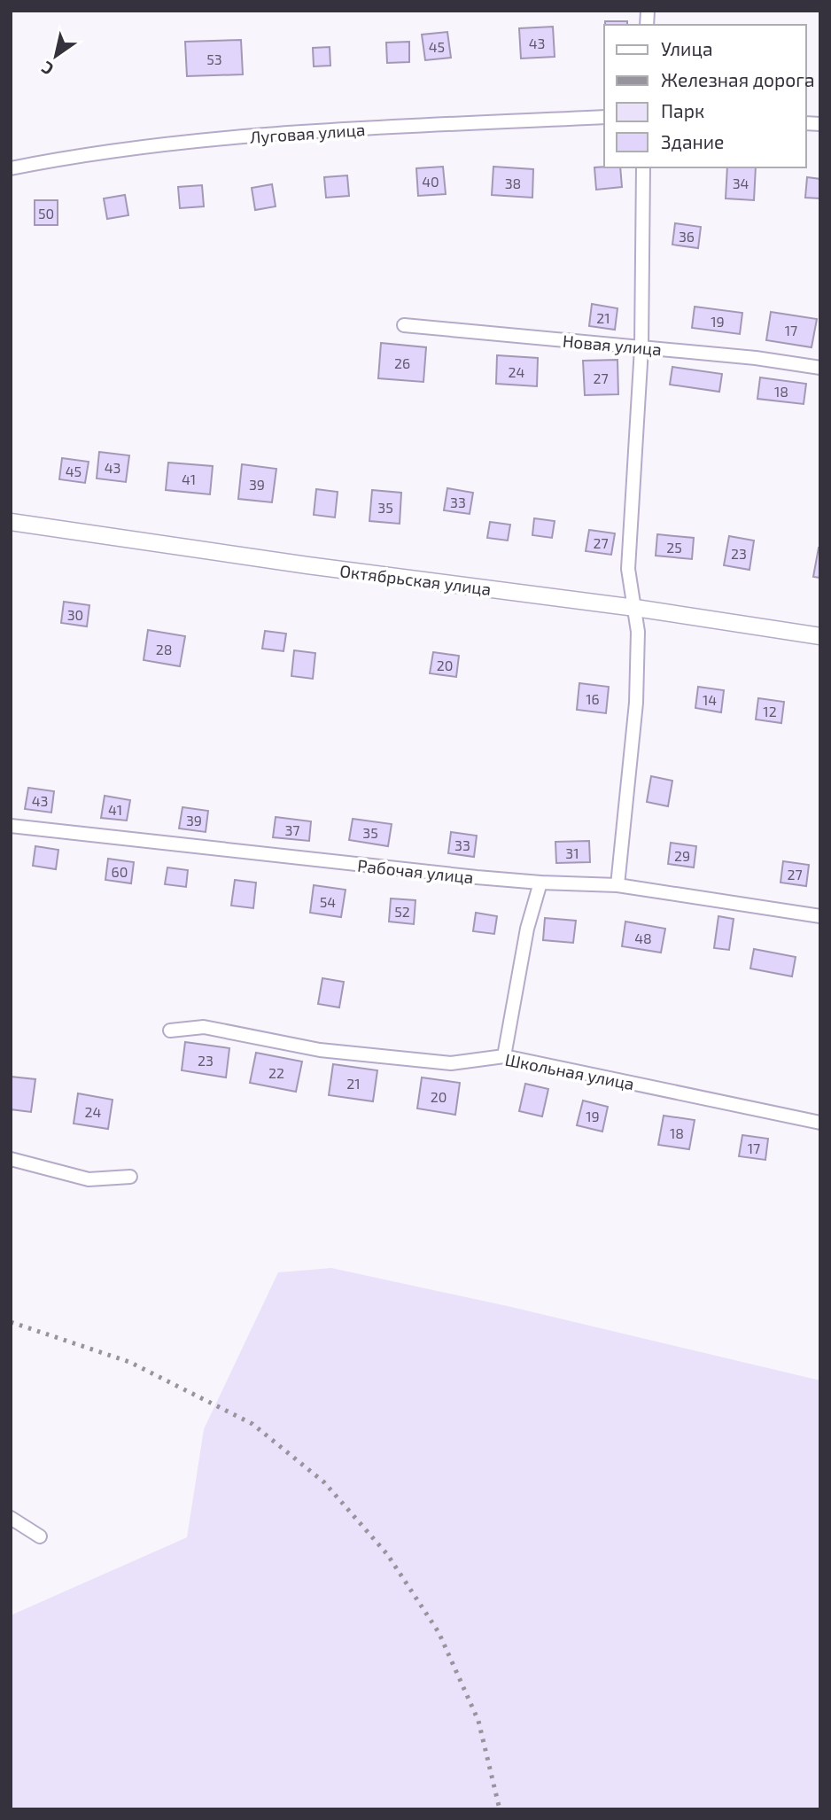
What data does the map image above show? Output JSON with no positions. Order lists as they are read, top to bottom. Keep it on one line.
{"streets":{"street":["Луговая улица","Новая улица","Октябрьская улица","Рабочая улица","Школьная улица"]},"house_numbers":["43","45","53","40","38","34","50","36","21","19","17","26","24","27","18","43","45","41","39","33","35","27","25","23","30","28","20","16","14","12","43","41","39","37","35","33","31","29","60","27","54","52","48","23","22","21","20","24","19","18","17"],"legend":["Улица","Железная дорога","Парк","Здание"],"north":"bottom left"}
